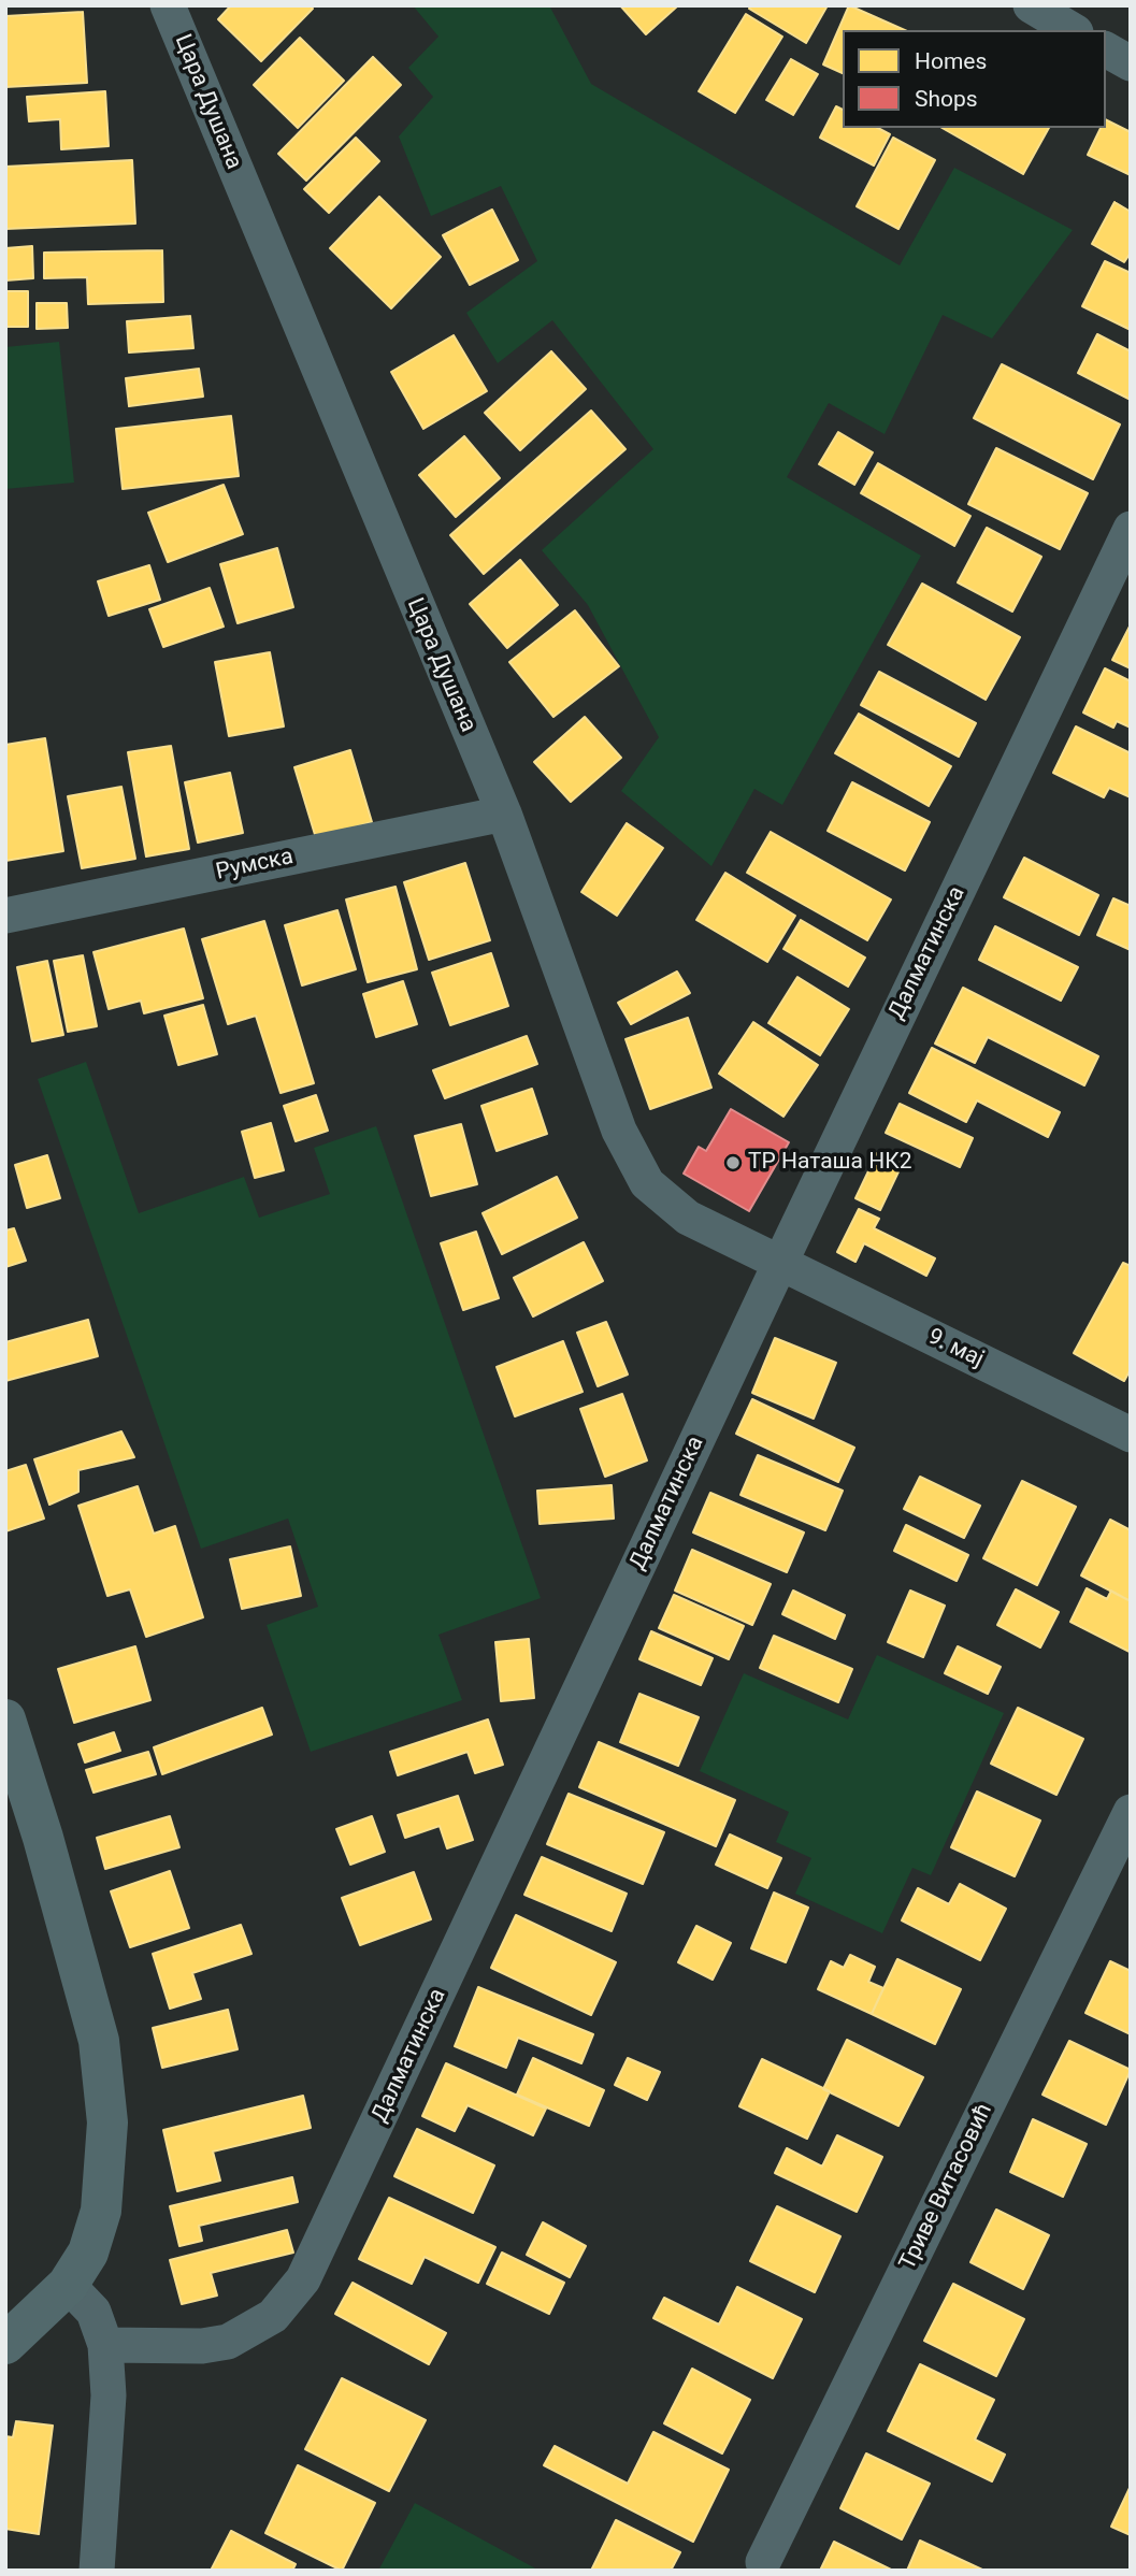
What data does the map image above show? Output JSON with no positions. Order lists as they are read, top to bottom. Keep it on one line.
{"streets":{"street":["Цара Душана","Румска","Далматинска","9. мај","Триве Витасовић"]},"crossings":[["Цара Душана","Румска"],["Цара Душана","Далматинска"],["Цара Душана","9. мај"],["Далматинска","9. мај"]],"places":["ТР Наташа НК2"],"legend":["Homes","Shops"]}
